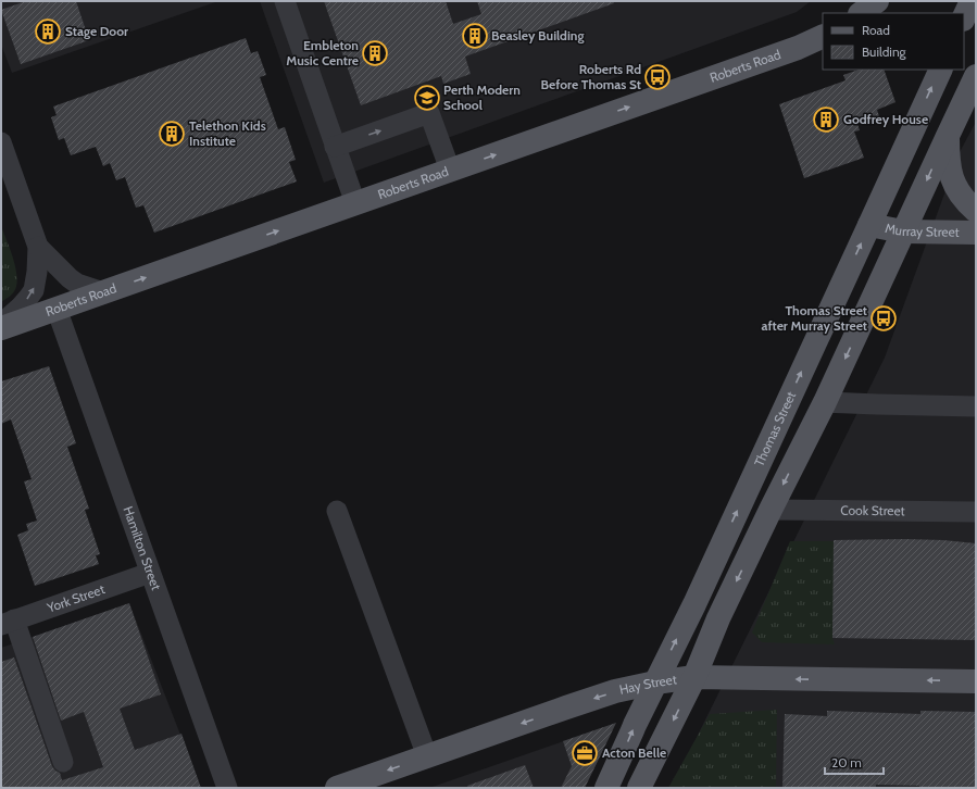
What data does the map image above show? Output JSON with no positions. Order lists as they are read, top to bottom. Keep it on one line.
{"streets":{"main road":["Roberts Road","Murray Street","Thomas Street","Hay Street"],"street":["Cook Street","Hamilton Street","York Street"]},"crossings":[["Roberts Road","Hamilton Street"],["Murray Street","Thomas Street"],["Thomas Street","Hay Street"],["Hamilton Street","York Street"]],"one_way":["Roberts Road","Hay Street"],"places":{"building":["Stage Door","Beasley Building","Embleton Music Centre","Godfrey House","Telethon Kids Institute"],"bus stop":["Roberts Rd Before Thomas St","Thomas Street after Murray Street"],"school or university":["Perth Modern School"],"office":["Acton Belle"]},"legend":["Road","Building"],"scale_bar":"20 m"}
